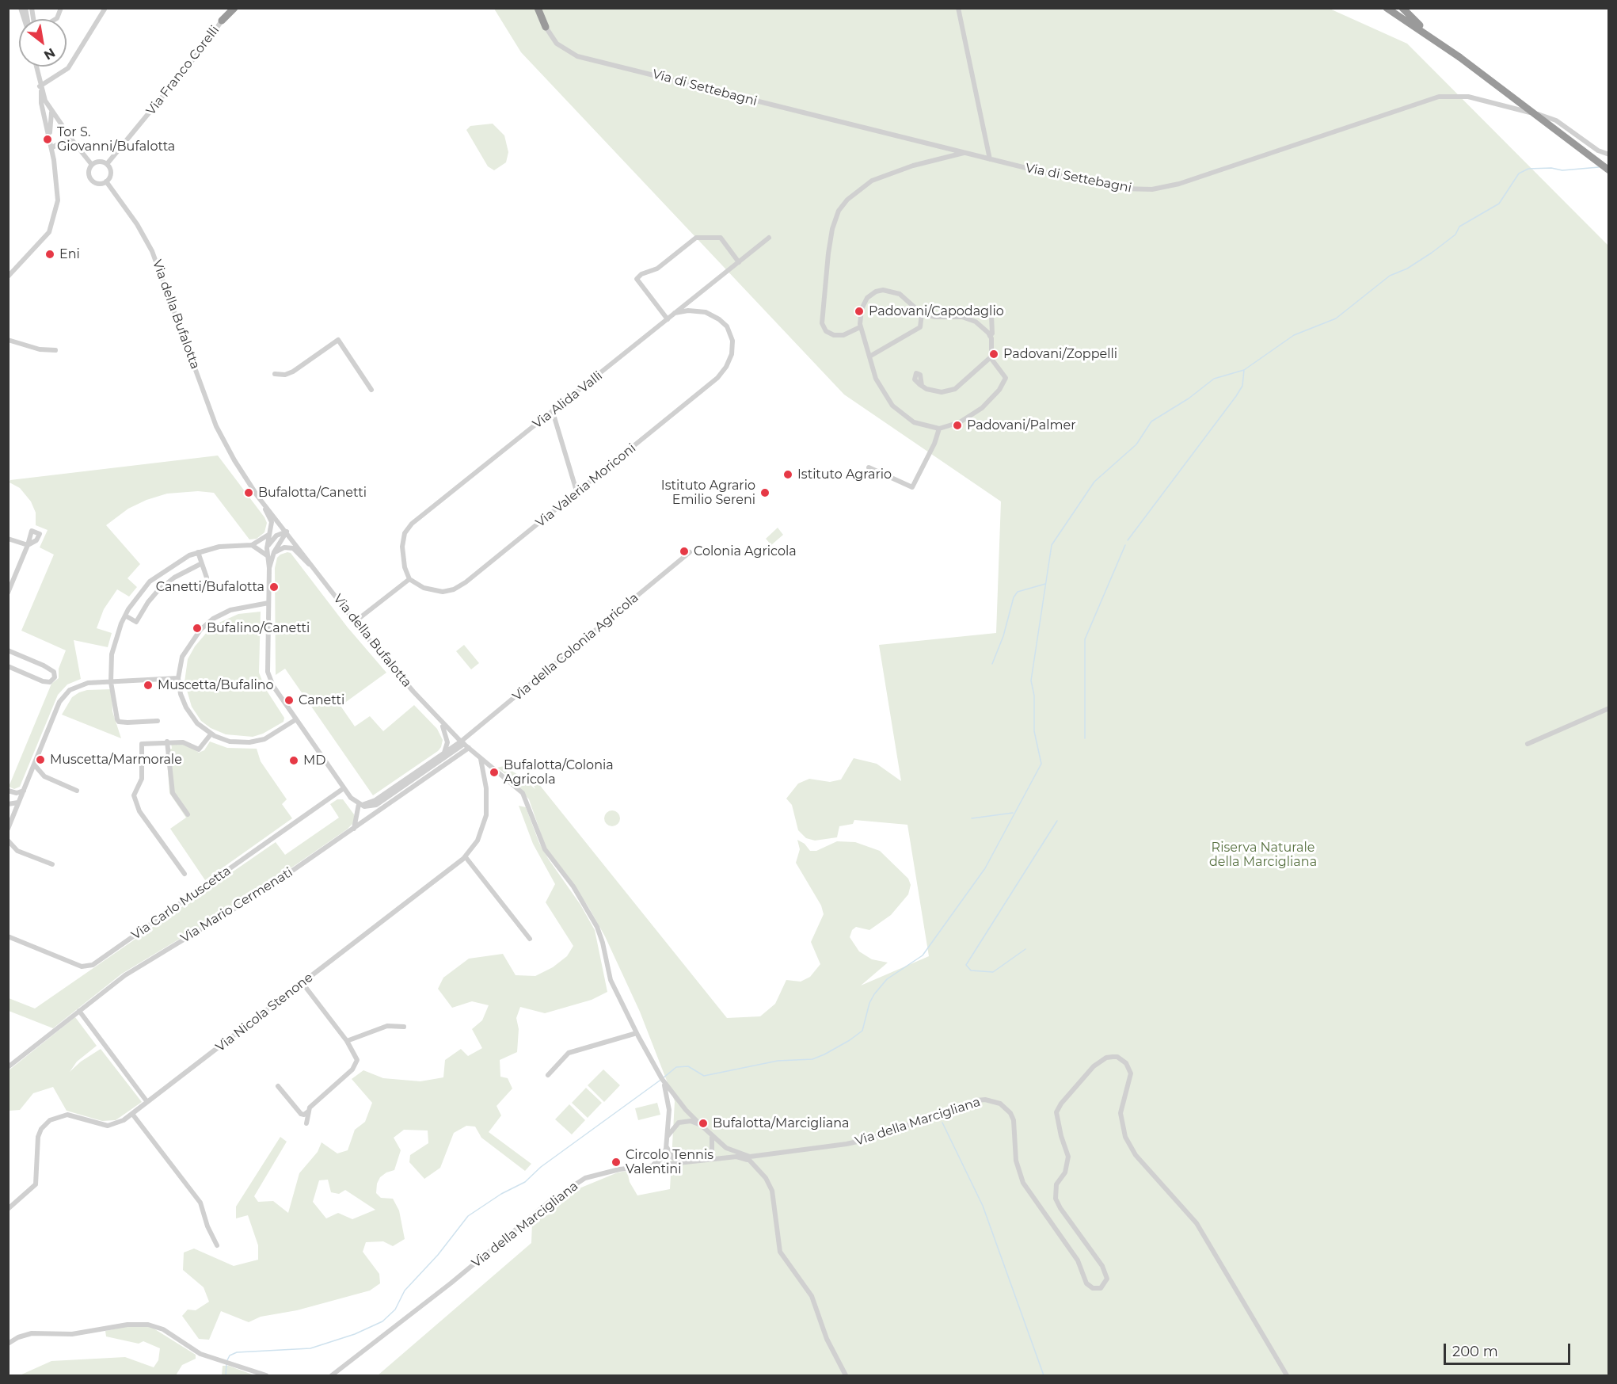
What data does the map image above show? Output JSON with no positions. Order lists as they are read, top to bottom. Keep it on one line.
{"streets":{"street":["Via Franco Corelli","Via di Settebagni","Via della Bufalotta","Via Alida Valli","Via Valeria Moriconi","Via della Colonia Agricola","Via Carlo Muscetta","Via Mario Cermenati","Via Nicola Stenone","Via della Marcigliana"]},"crossings":[["Via Franco Corelli","Via della Bufalotta"],["Via della Bufalotta","Via della Colonia Agricola"],["Via della Bufalotta","Via Mario Cermenati"],["Via della Bufalotta","Via Nicola Stenone"],["Via della Bufalotta","Via della Marcigliana"],["Via Alida Valli","Via Valeria Moriconi"]],"parks":["Riserva Naturale della Marcigliana"],"places":["Tor S. Giovanni/Bufalotta","Eni","Padovani/Capodaglio","Padovani/Zoppelli","Padovani/Palmer","Istituto Agrario","Bufalotta/Canetti","Istituto Agrario Emilio Sereni","Colonia Agricola","Canetti/Bufalotta","Bufalino/Canetti","Muscetta/Bufalino","Canetti","Muscetta/Marmorale","MD","Bufalotta/Colonia Agricola","Bufalotta/Marcigliana","Circolo Tennis Valentini"],"scale_bar":"200 m","north":"bottom right"}
